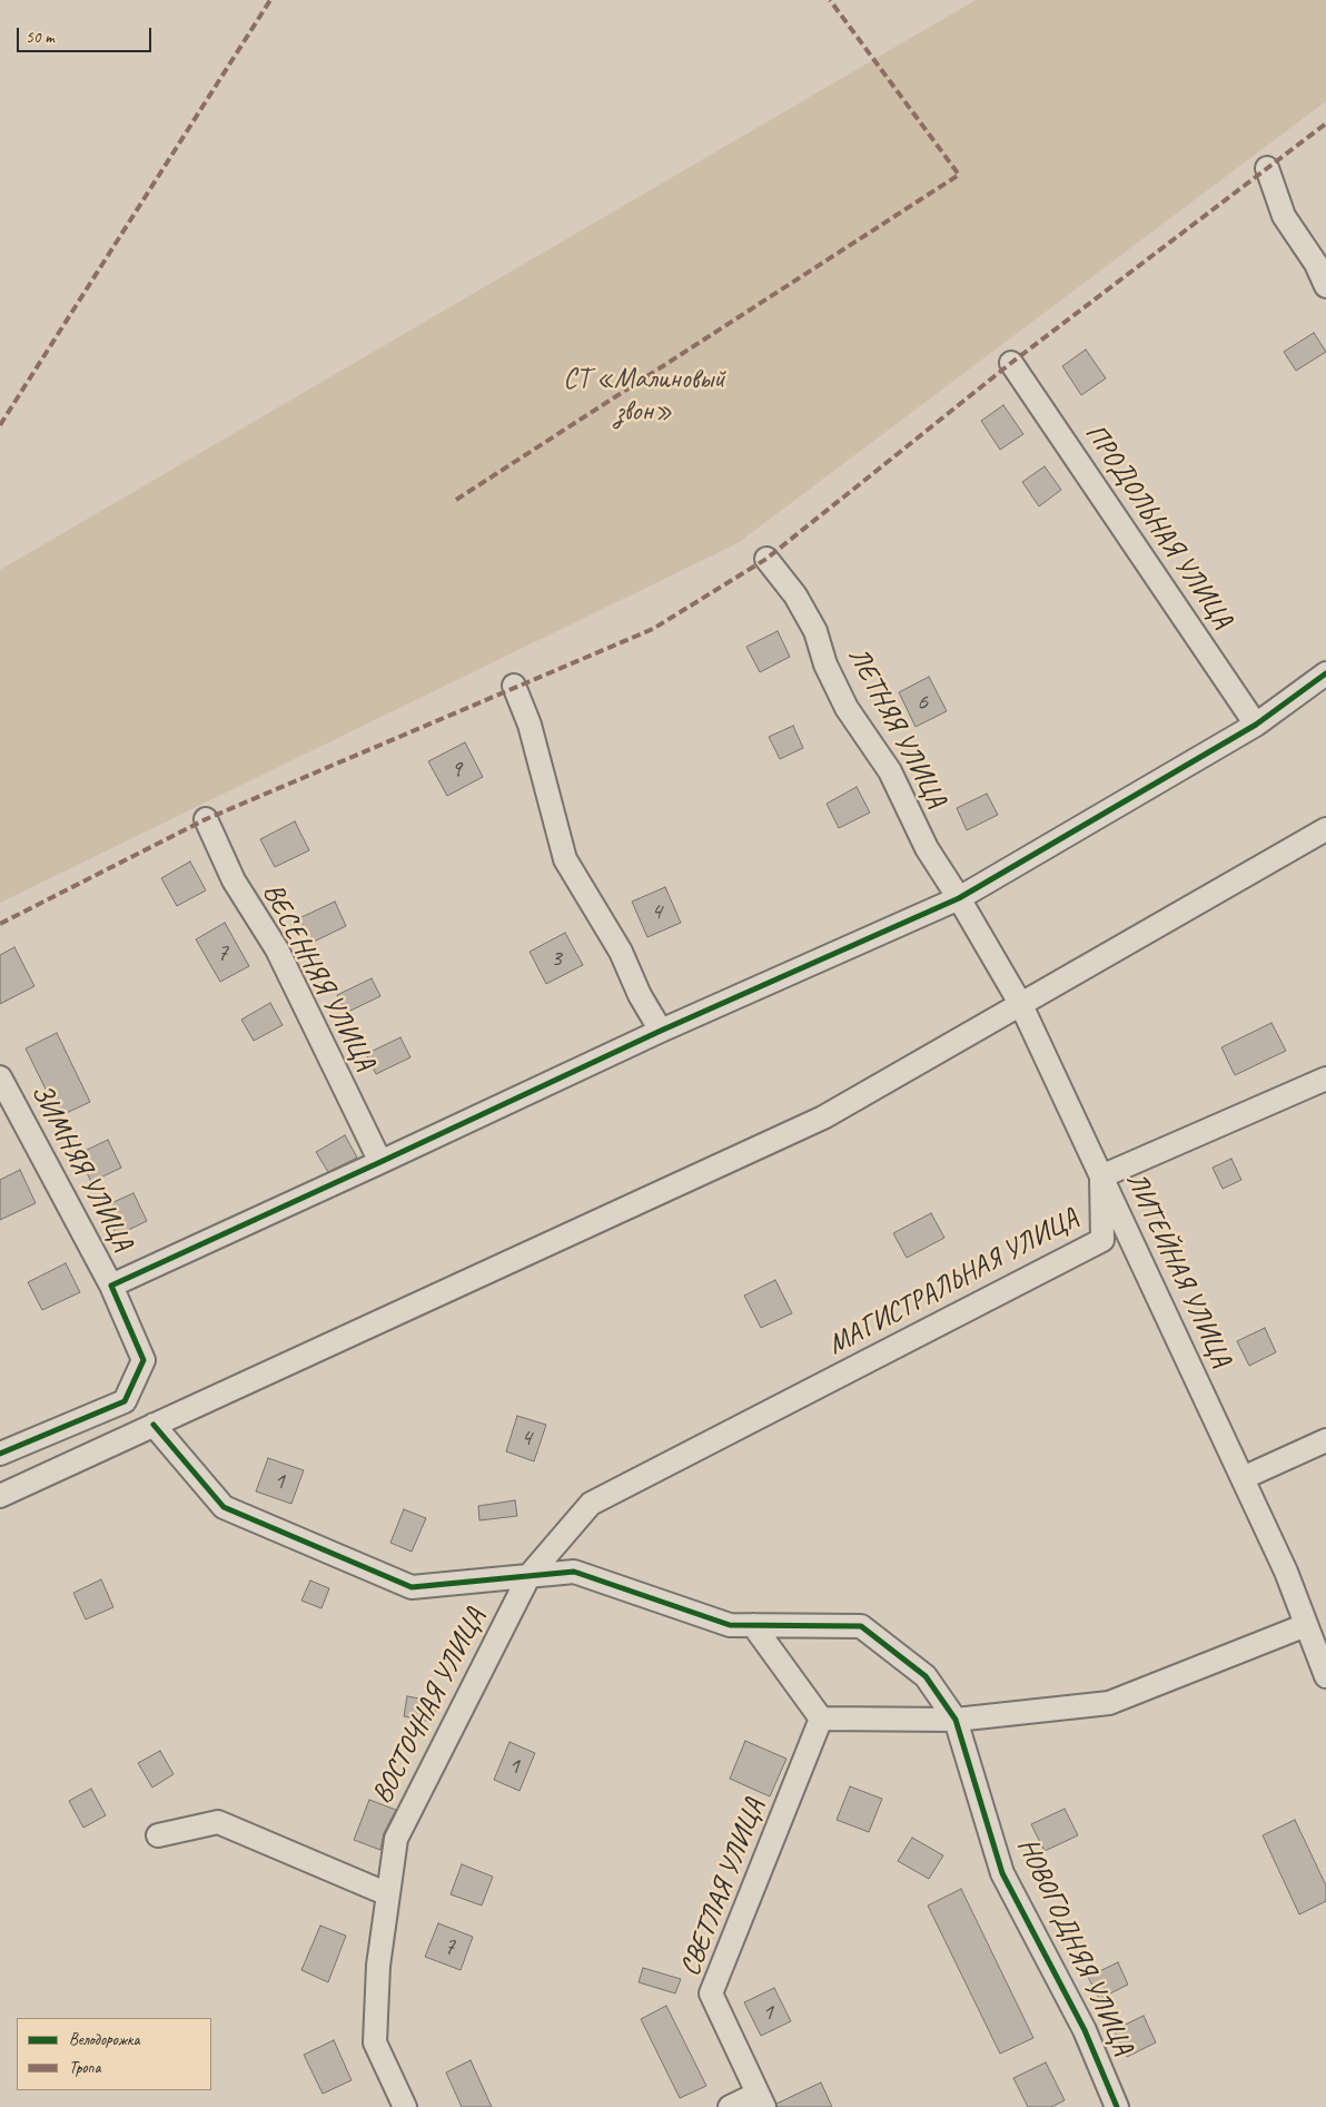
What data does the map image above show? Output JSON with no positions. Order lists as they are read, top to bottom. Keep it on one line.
{"streets":{"street":["ПРОДОЛЬНАЯ УЛИЦА","ЛЕТНЯЯ УЛИЦА","ВЕСЕННЯЯ УЛИЦА","ЗИМНЯЯ УЛИЦА","ЛИТЕЙНАЯ УЛИЦА","МАГИСТРАЛЬНАЯ УЛИЦА","ВОСТОЧНАЯ УЛИЦА","СВЕТЛАЯ УЛИЦА","НОВОГОДНЯЯ УЛИЦА"]},"crossings":[["ЛЕТНЯЯ УЛИЦА","ЛИТЕЙНАЯ УЛИЦА"],["ЛИТЕЙНАЯ УЛИЦА","МАГИСТРАЛЬНАЯ УЛИЦА"],["МАГИСТРАЛЬНАЯ УЛИЦА","ВОСТОЧНАЯ УЛИЦА"],["ВОСТОЧНАЯ УЛИЦА","НОВОГОДНЯЯ УЛИЦА"]],"parks":["СТ «Малиновый звон»"],"house_numbers":["6","9","4","7","3","4","1","1","7","1"],"legend":["Велодорожка","Тропа"],"scale_bar":"50 m"}
